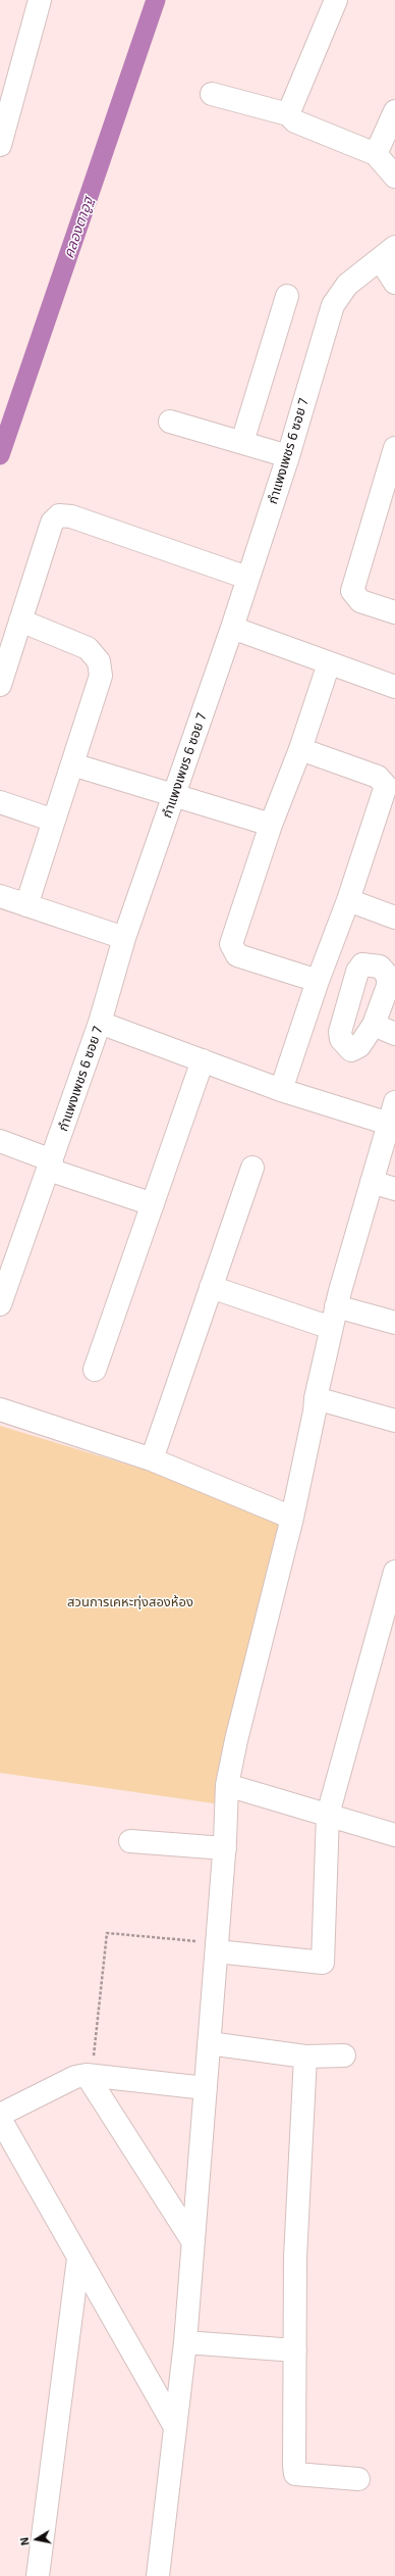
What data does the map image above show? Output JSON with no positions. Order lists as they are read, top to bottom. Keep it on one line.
{"streets":{"street":["กำแพงเพชร 6 ซอย 7"]},"water":["คลองตาอูฐ"],"parks":["สวนการเคหะทุ่งสองห้อง"],"north":"left"}
